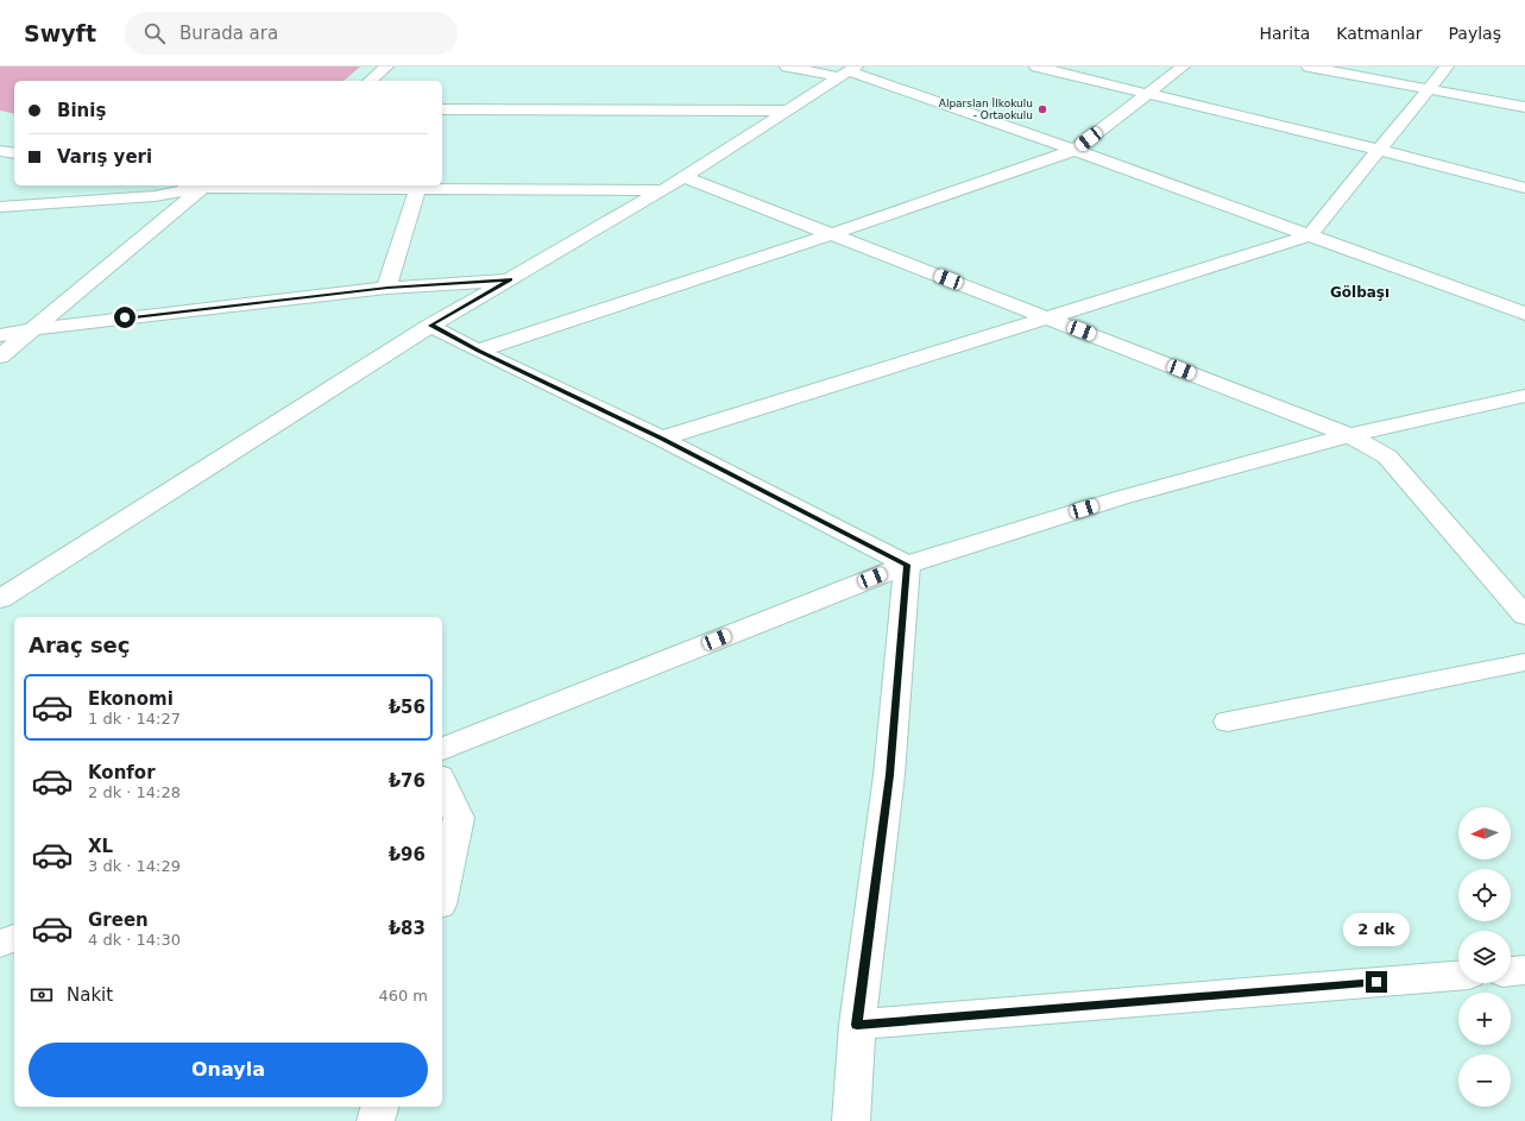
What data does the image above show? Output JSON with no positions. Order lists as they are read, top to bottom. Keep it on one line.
{"districts":["Gölbaşı"],"places":["Alparslan İlkokulu - Ortaokulu"],"north":"left","page":{"header":"Swyft","search":"Burada ara","nav":["Harita","Katmanlar","Paylaş"],"banner":["Biniş","Varış yeri"],"heading":"Araç seç","list":[{"name":"Ekonomi","note":"1 dk · 14:27","value":"₺56"},{"name":"Konfor","note":"2 dk · 14:28","value":"₺76"},{"name":"XL","note":"3 dk · 14:29","value":"₺96"},{"name":"Green","note":"4 dk · 14:30","value":"₺83"}],"map_buttons":["+","−"],"bubble":"2 dk","pay":["Nakit","460 m"],"buttons":"Onayla"}}
